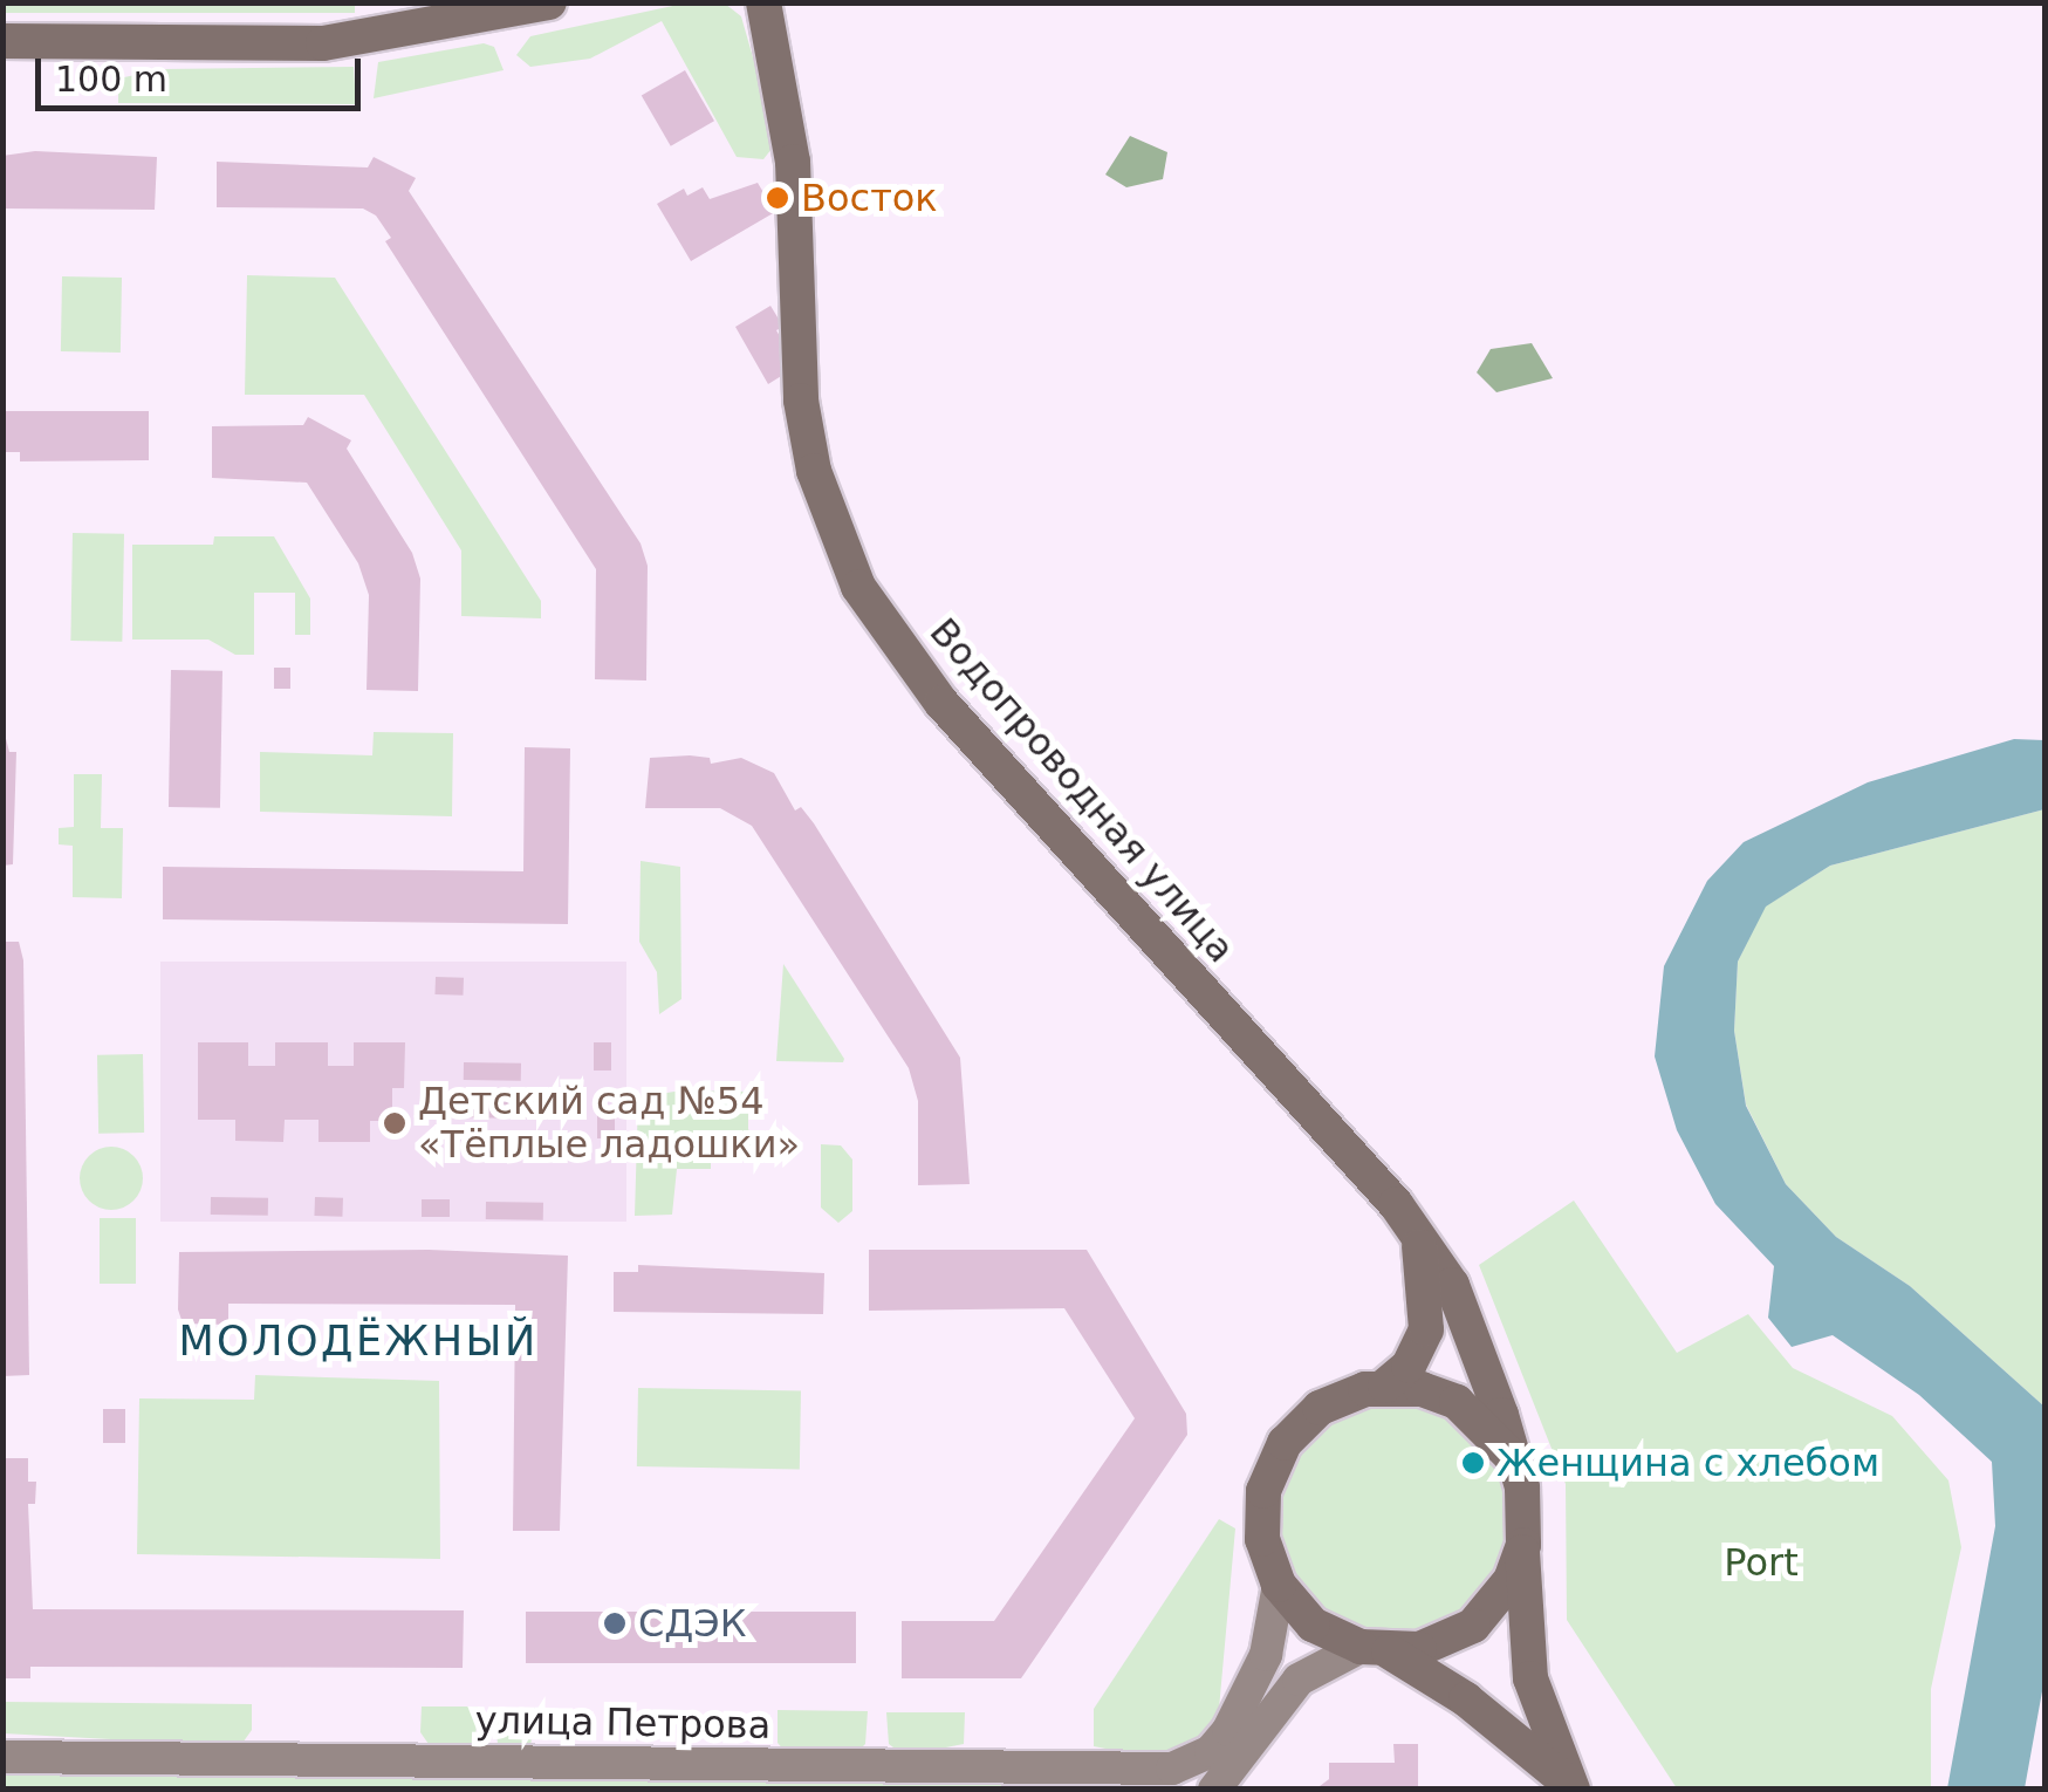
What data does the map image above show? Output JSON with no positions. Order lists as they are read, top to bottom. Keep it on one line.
{"streets":{"main road":["Водопроводная улица","улица Петрова"]},"districts":["МОЛОДЁЖНЫЙ"],"parks":["Port"],"places":["Восток","Детский сад №54 «Тёплые ладошки»","Женщина с хлебом","СДЭК"],"scale_bar":"100 m"}
